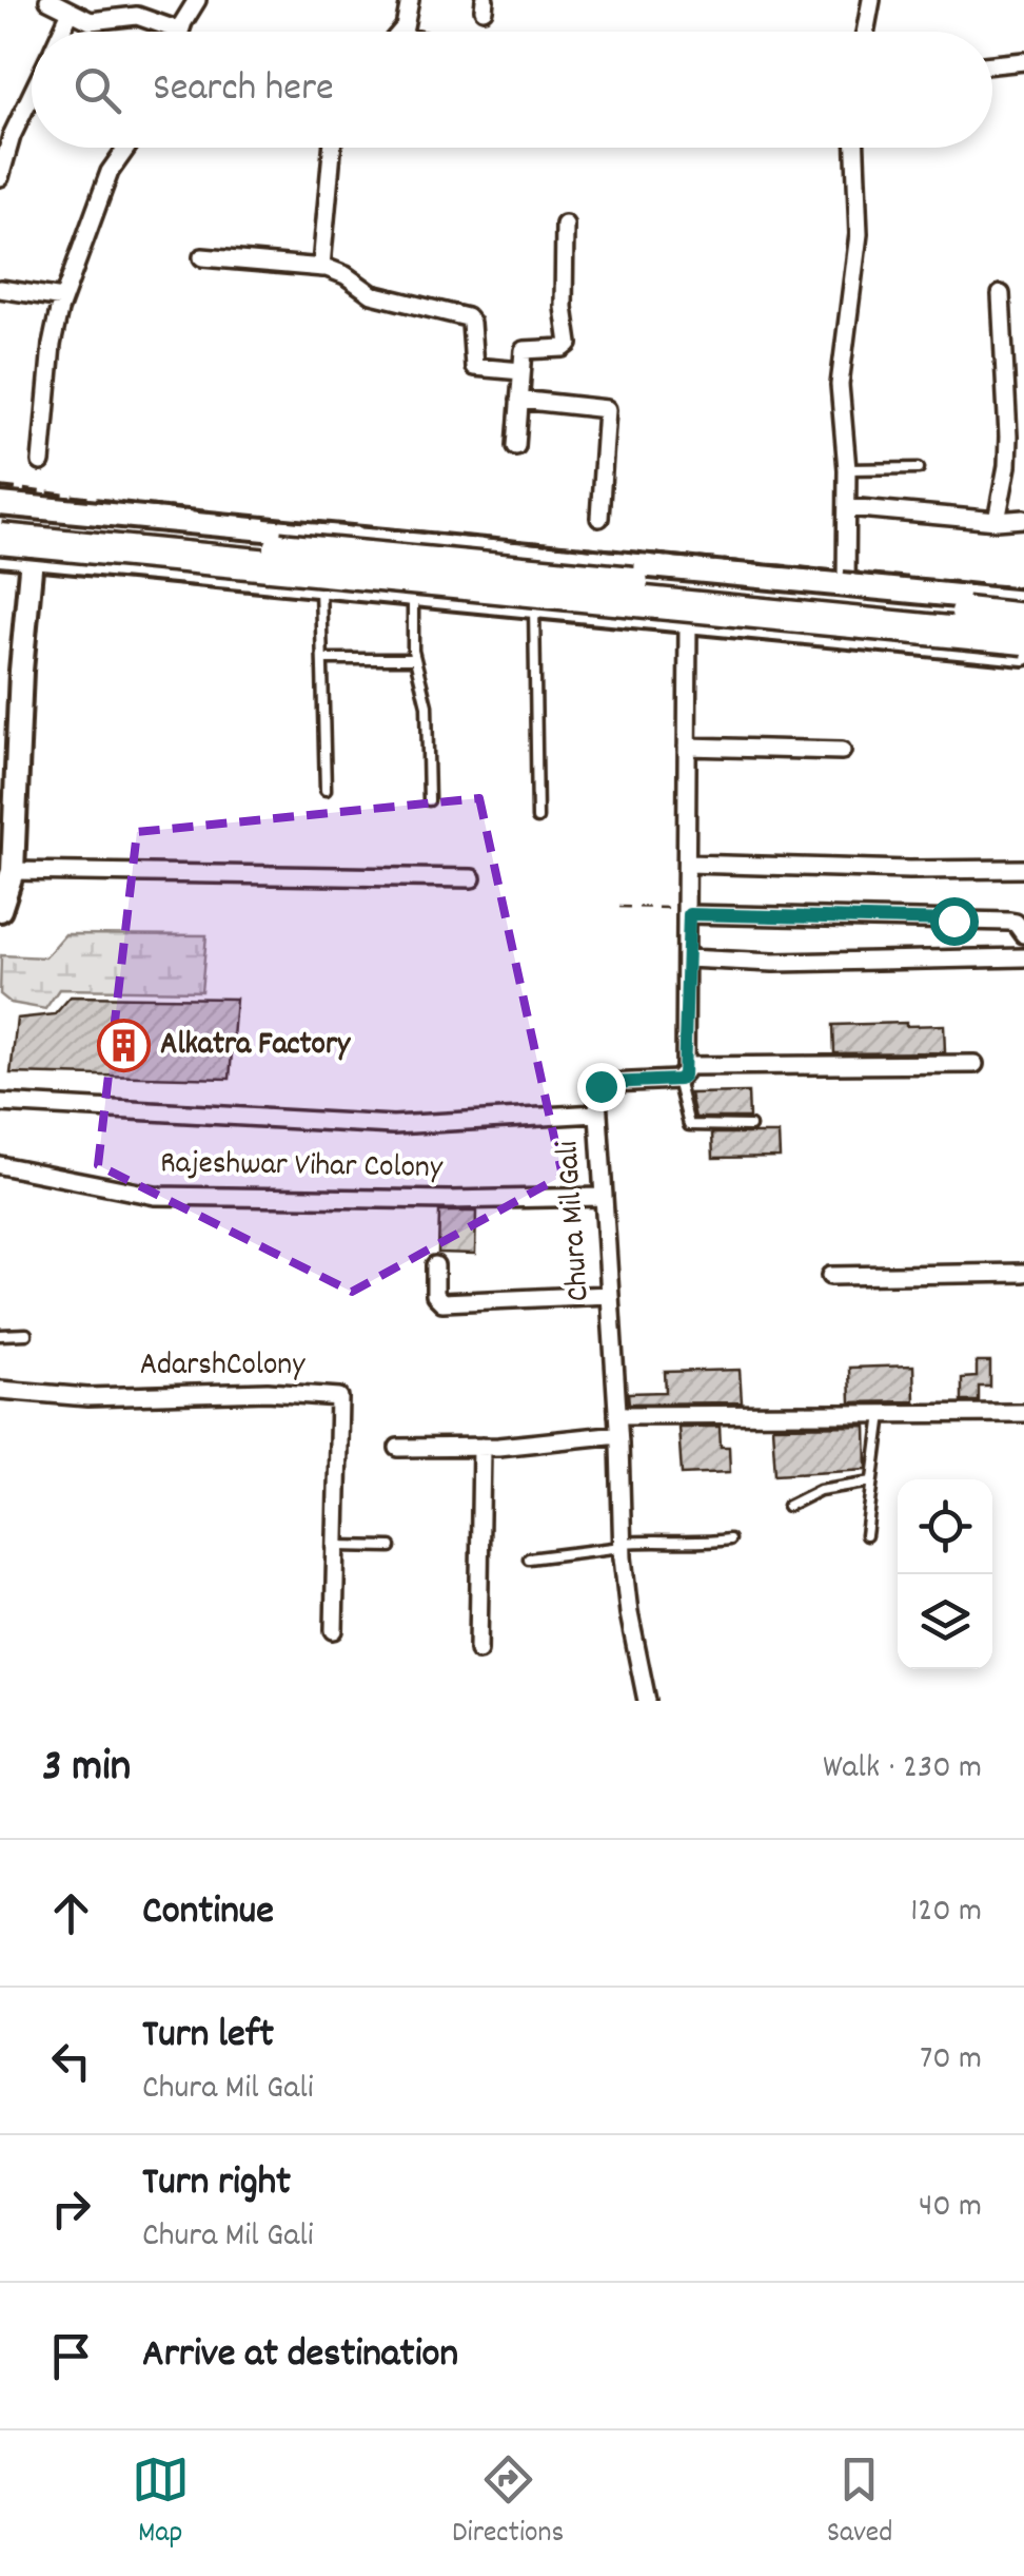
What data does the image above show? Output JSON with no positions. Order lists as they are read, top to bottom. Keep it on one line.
{"streets":{"street":["Rajeshwar Vihar Colony","Chura Mil Gali","AdarshColony"]},"crossings":[["Rajeshwar Vihar Colony","Chura Mil Gali"]],"places":{"building":["Alkatra Factory"]},"page":{"search":"Search here","heading":["3 min","Walk · 230 m"],"list":[["Continue","120 m"],["Turn left","Chura Mil Gali","70 m"],["Turn right","Chura Mil Gali","40 m"],"Arrive at destination"],"nav":["Map","Directions","Saved"]}}
